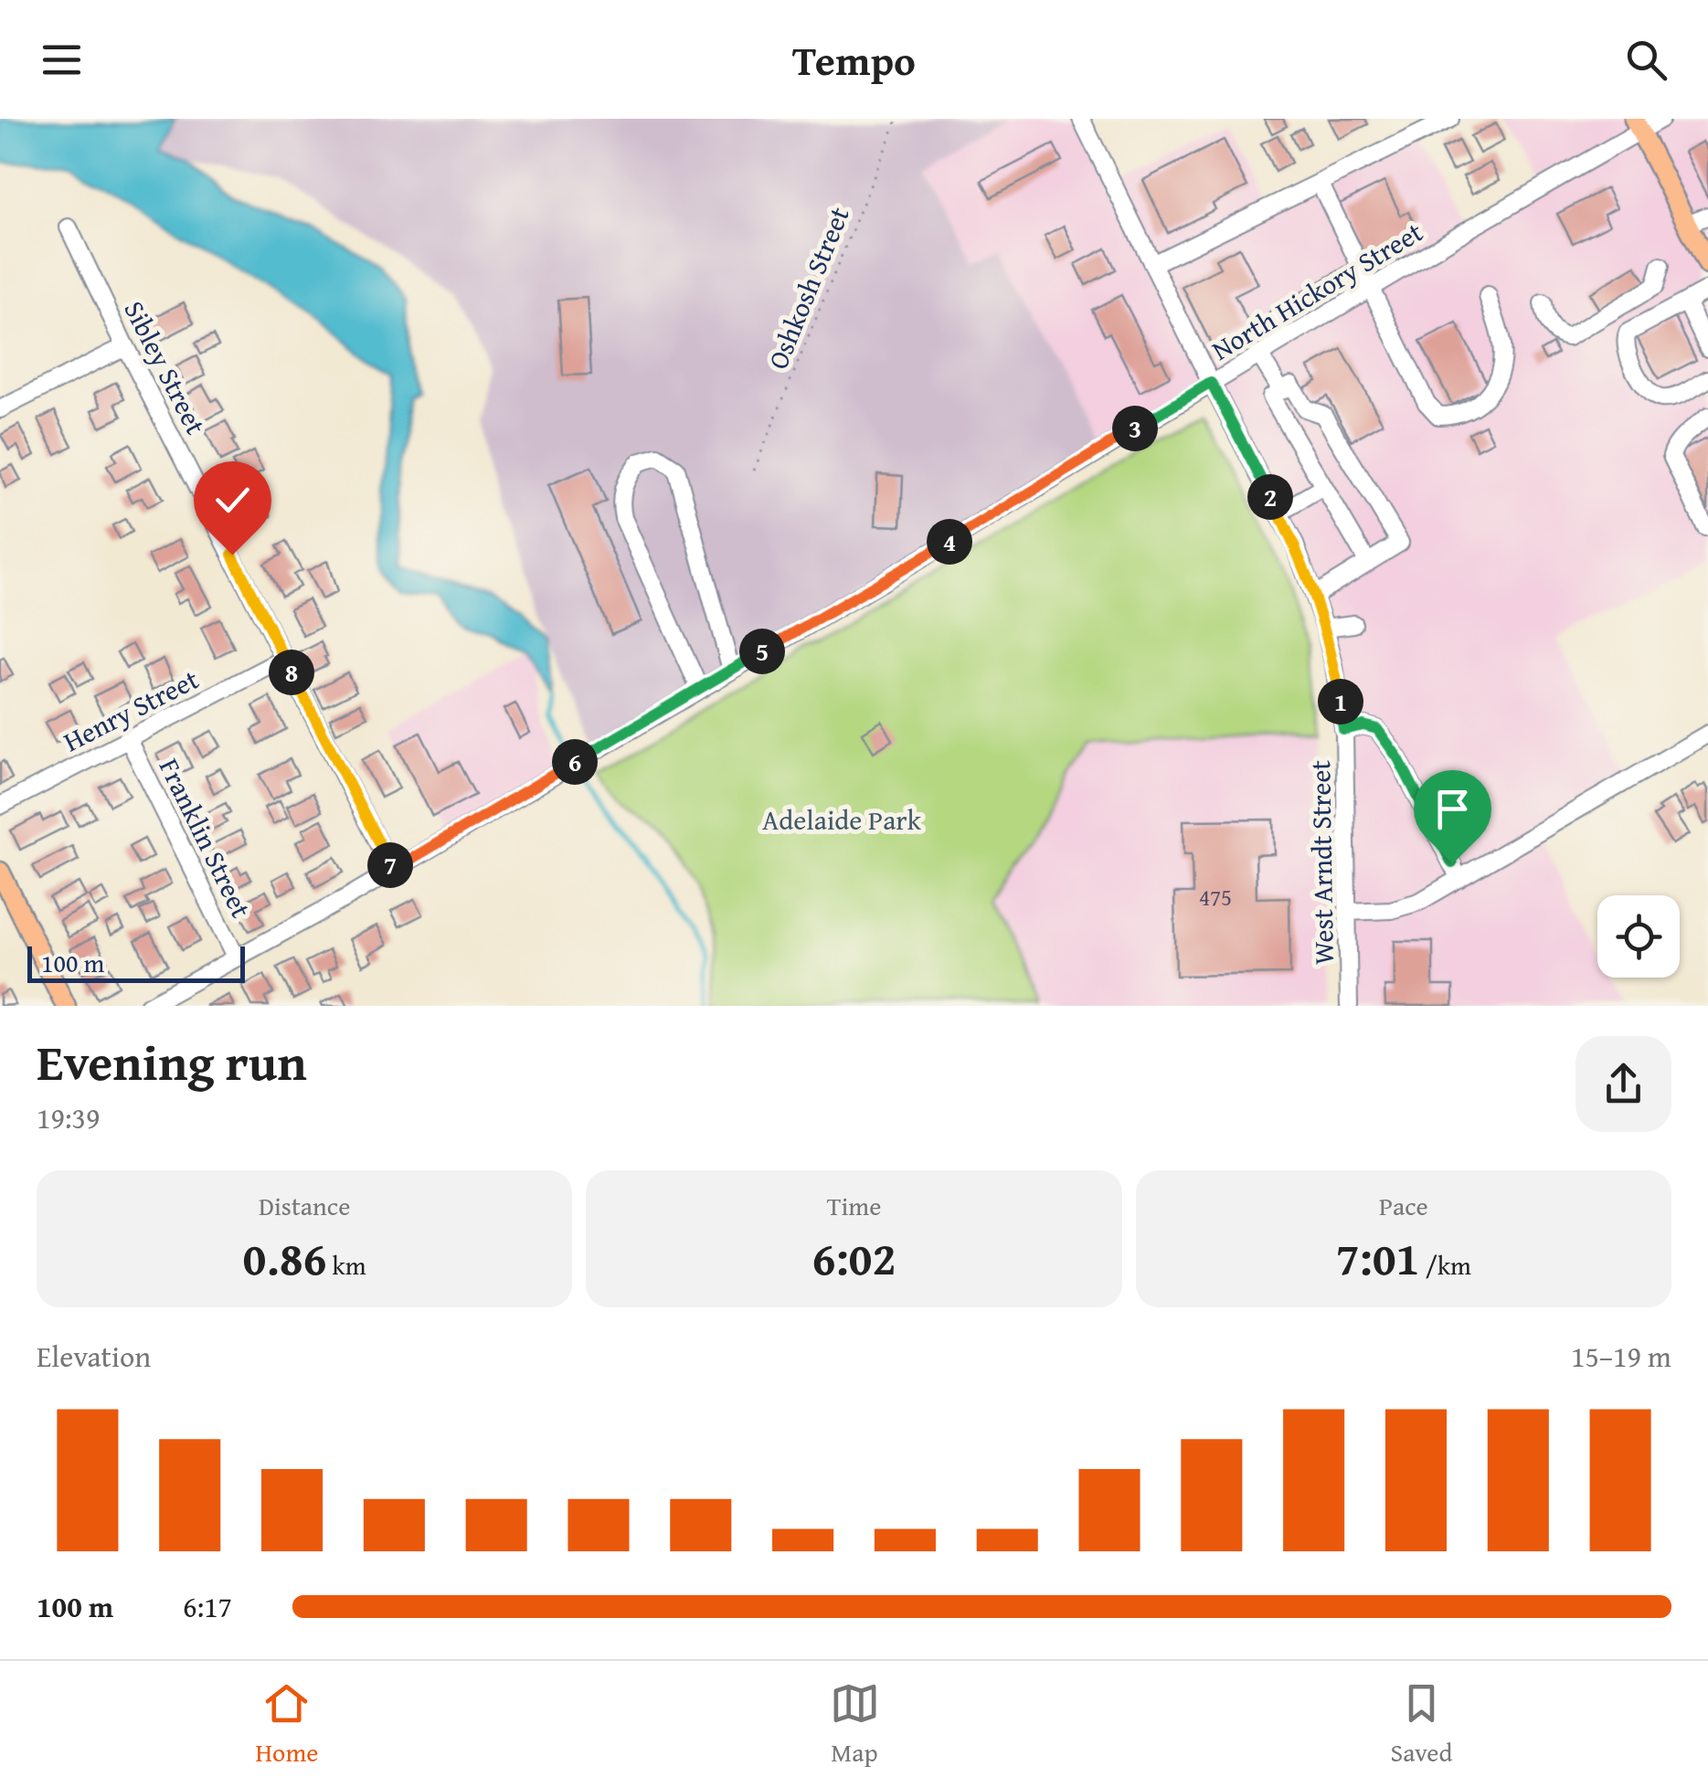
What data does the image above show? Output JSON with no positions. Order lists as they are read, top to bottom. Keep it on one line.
{"streets":{"street":["North Hickory Street","Sibley Street","Henry Street","Franklin Street","West Arndt Street"],"path":["Oshkosh Street"]},"crossings":[["North Hickory Street","Sibley Street"],["North Hickory Street","Franklin Street"],["North Hickory Street","West Arndt Street"],["Sibley Street","Henry Street"],["Henry Street","Franklin Street"]],"parks":["Adelaide Park"],"house_numbers":["475"],"scale_bar":"100 m","page":{"header":"Tempo","pins":["3","2","4","5","8","1","6","7"],"scale":"100 m","heading":["Evening run","19:39"],"stats":[["Distance","0.86 km"],["Time","6:02"],["Pace","7:01 /km"]],"chart":["Elevation","15–19 m"],"list":[{"name":"100 m","note":"6:17"}],"tabs":["Home","Map","Saved"]}}
